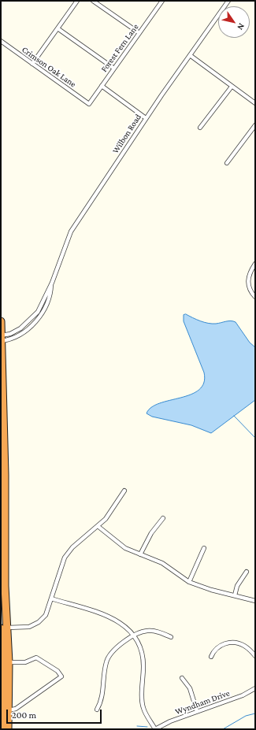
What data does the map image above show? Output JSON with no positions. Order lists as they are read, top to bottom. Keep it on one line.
{"streets":{"street":["Forest Fern Lane","Crimson Oak Lane","Wilbon Road","Wyndham Drive"]},"crossings":[["Forest Fern Lane","Crimson Oak Lane"]],"scale_bar":"200 m","north":"bottom right"}
